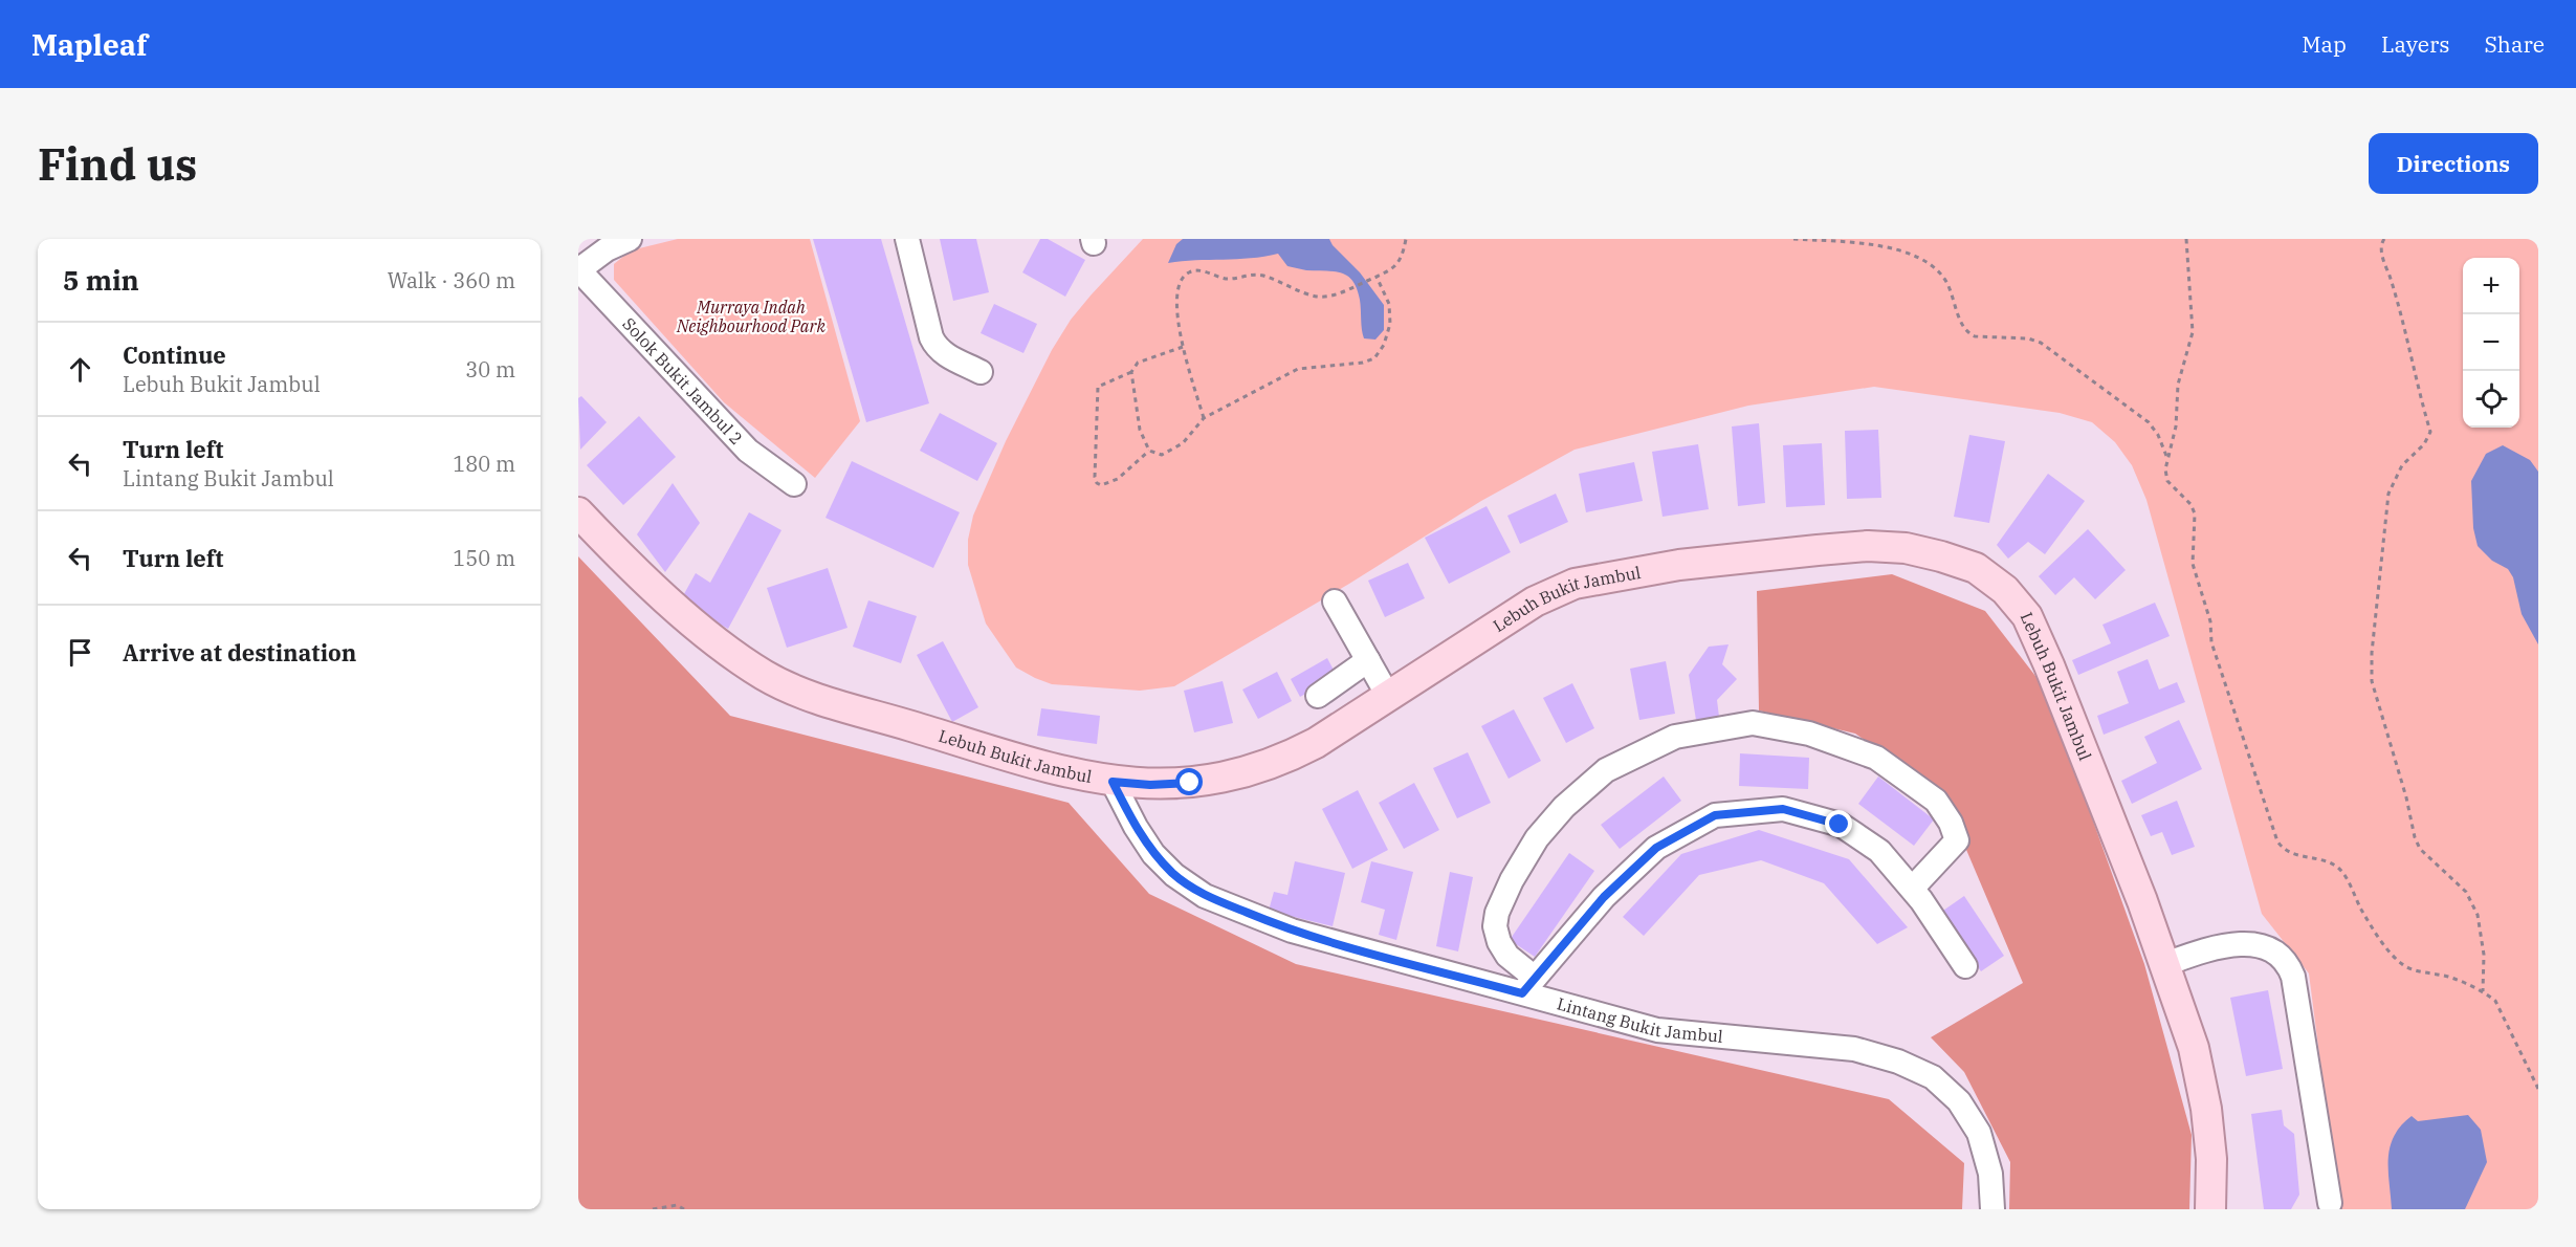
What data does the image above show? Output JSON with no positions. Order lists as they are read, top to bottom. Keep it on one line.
{"streets":{"main road":["Lebuh Bukit Jambul"],"street":["Solok Bukit Jambul 2","Lintang Bukit Jambul"]},"crossings":[["Lebuh Bukit Jambul","Lintang Bukit Jambul"]],"parks":["Murraya Indah Neighbourhood Park"],"page":{"header":"Mapleaf","nav":["Map","Layers","Share"],"buttons":"Directions","title":"Find us","heading":["5 min","Walk · 360 m"],"map_buttons":["+","−"],"list":[["Continue","Lebuh Bukit Jambul","30 m"],["Turn left","Lintang Bukit Jambul","180 m"],["Turn left","150 m"],"Arrive at destination"]}}
